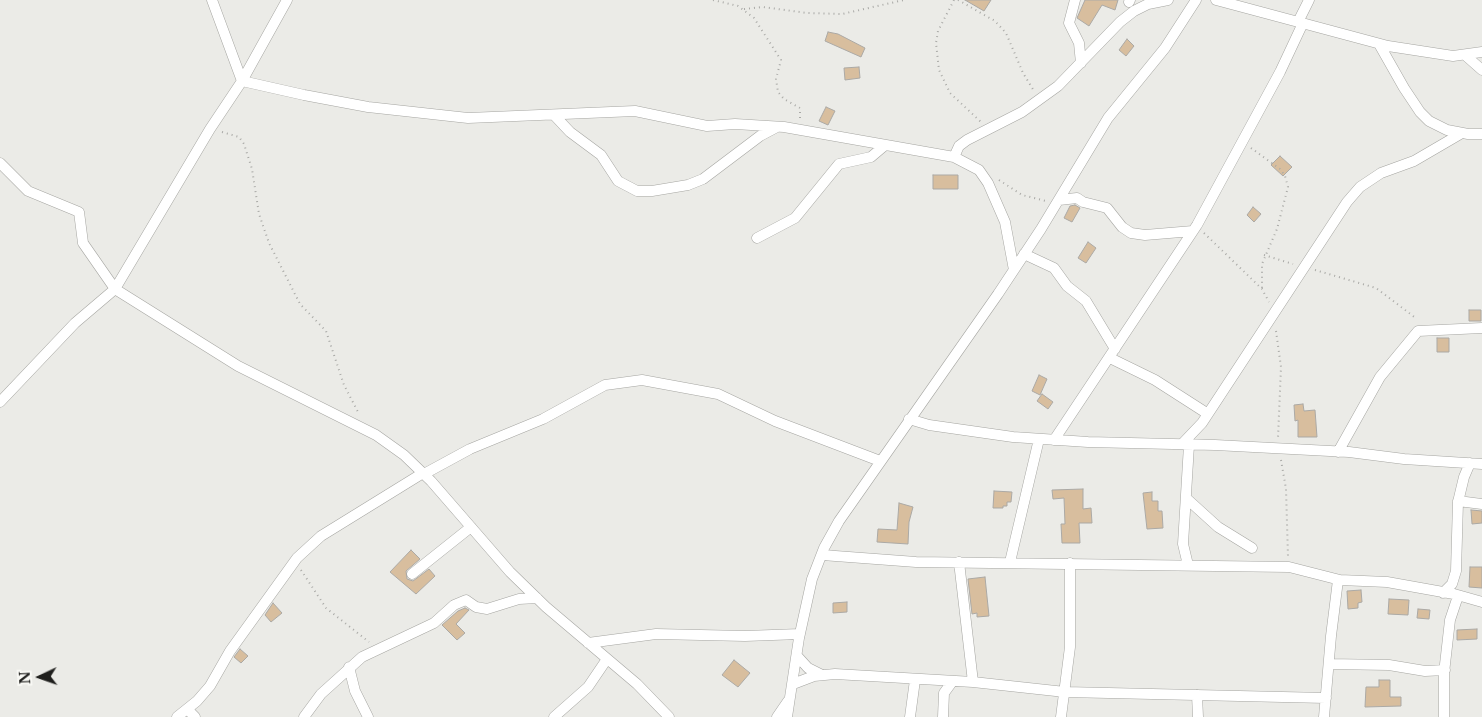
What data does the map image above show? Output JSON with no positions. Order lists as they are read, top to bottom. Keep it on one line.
{"north":"left"}
